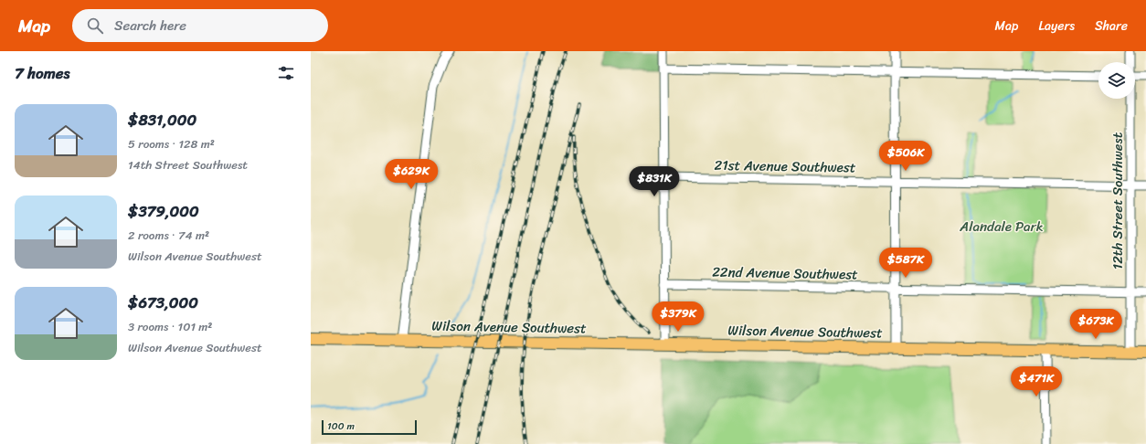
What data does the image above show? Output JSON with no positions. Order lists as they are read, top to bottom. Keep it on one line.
{"streets":{"main road":["Wilson Avenue Southwest"],"street":["21st Avenue Southwest","12th Street Southwest","22nd Avenue Southwest"]},"crossings":[["21st Avenue Southwest","12th Street Southwest"],["12th Street Southwest","22nd Avenue Southwest"],["12th Street Southwest","Wilson Avenue Southwest"]],"parks":["Alandale Park"],"scale_bar":"100 m","page":{"header":"Map","search":"Search here","nav":["Map","Layers","Share"],"heading":"7 homes","list":[{"name":"$831,000","note":"5 rooms · 128 m² · 14th Street Southwest"},{"name":"$379,000","note":"2 rooms · 74 m² · Wilson Avenue Southwest"},{"name":"$673,000","note":"3 rooms · 101 m² · Wilson Avenue Southwest"}],"price":["$506K","$629K","$831K","$587K","$379K","$673K","$471K"],"scale":"100 m"}}
